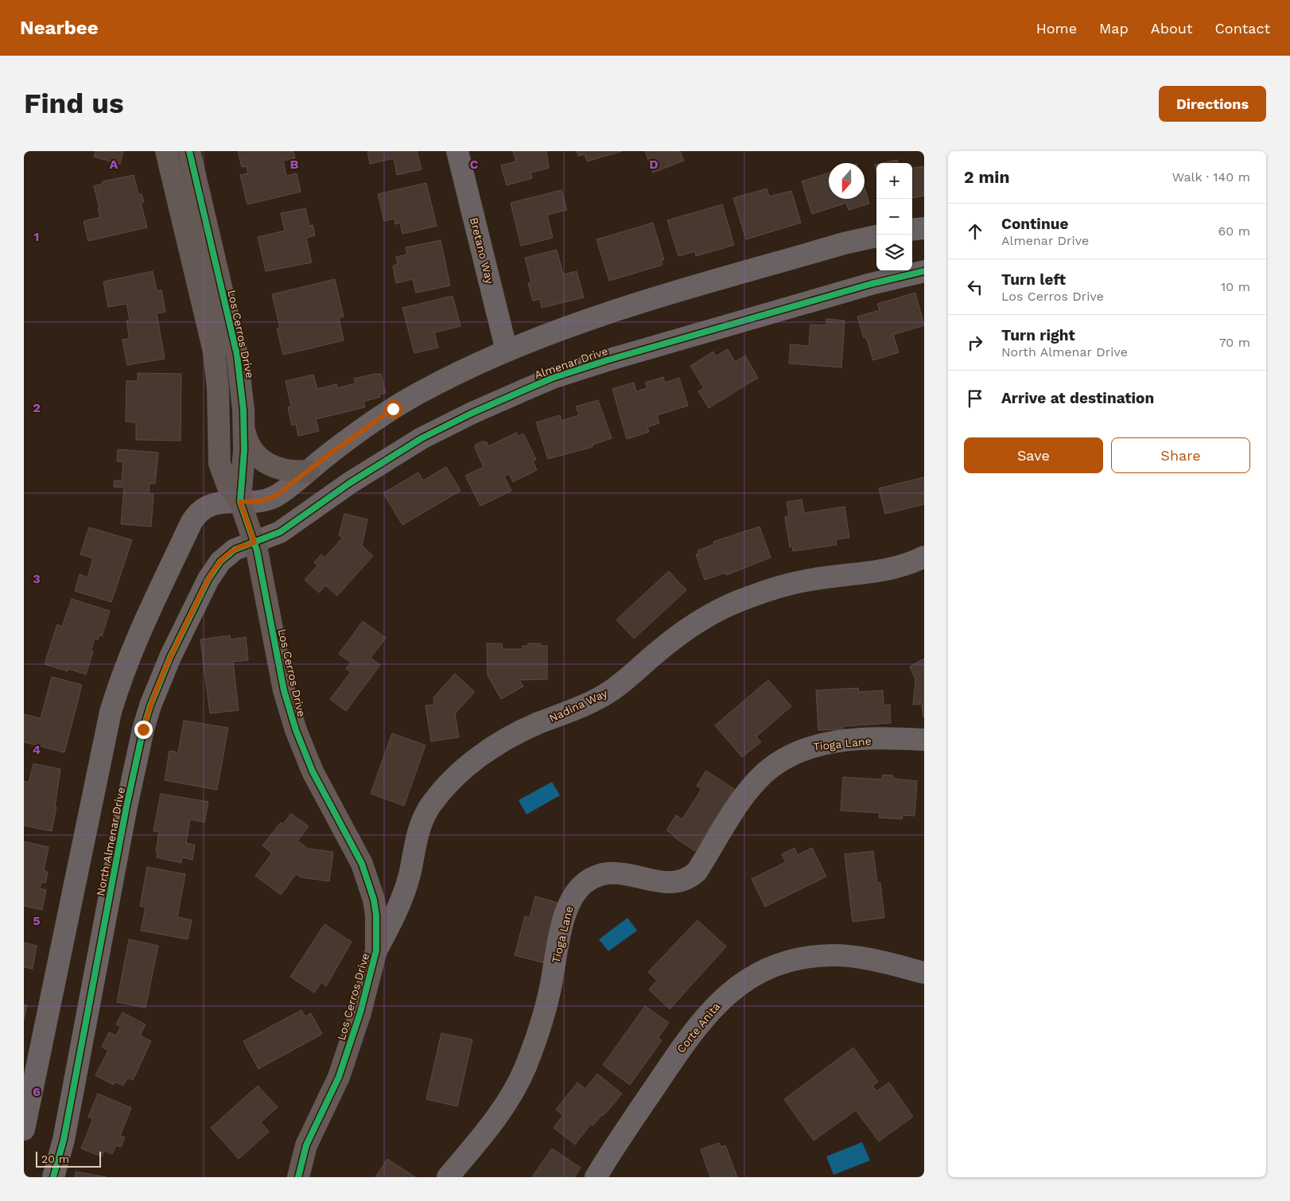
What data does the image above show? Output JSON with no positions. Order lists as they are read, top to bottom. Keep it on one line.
{"streets":{"street":["Bretano Way","Los Cerros Drive","Almenar Drive","Nadina Way","Tioga Lane","North Almenar Drive","Corte Anita"]},"crossings":[["Los Cerros Drive","Almenar Drive"],["Los Cerros Drive","Nadina Way"],["Los Cerros Drive","North Almenar Drive"],["Almenar Drive","North Almenar Drive"]],"scale_bar":"20 m","north":"bottom","page":{"header":"Nearbee","nav":["Home","Map","About","Contact"],"buttons":["Directions",["Save","Share"]],"title":"Find us","heading":["2 min","Walk · 140 m"],"map_buttons":["+","−"],"list":[["Continue","Almenar Drive","60 m"],["Turn left","Los Cerros Drive","10 m"],["Turn right","North Almenar Drive","70 m"],"Arrive at destination"],"scale":"20 m"},"grid":{"columns":["A","B","C","D"],"rows":["1","2","3","4","5","6"]}}
